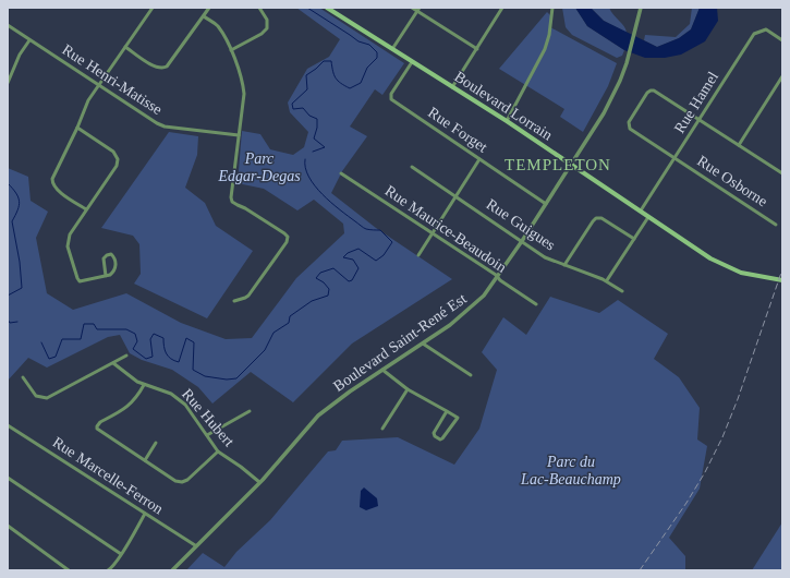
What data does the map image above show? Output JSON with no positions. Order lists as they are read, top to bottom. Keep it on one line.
{"streets":{"main road":["Boulevard Lorrain"],"street":["Rue Henri-Matisse","Rue Hamel","Rue Forget","Rue Osborne","Rue Guigues","Rue Maurice-Beaudoin","Boulevard Saint-René Est","Rue Hubert","Rue Marcelle-Ferron"]},"crossings":[["Rue Hamel","Boulevard Lorrain"],["Rue Hamel","Rue Osborne"],["Boulevard Lorrain","Rue Forget"],["Boulevard Lorrain","Boulevard Saint-René Est"],["Rue Forget","Boulevard Saint-René Est"],["Rue Guigues","Boulevard Saint-René Est"],["Rue Maurice-Beaudoin","Boulevard Saint-René Est"],["Boulevard Saint-René Est","Rue Hubert"],["Boulevard Saint-René Est","Rue Marcelle-Ferron"]],"districts":["TEMPLETON"],"parks":["Parc Edgar-Degas","Parc du Lac-Beauchamp"]}
